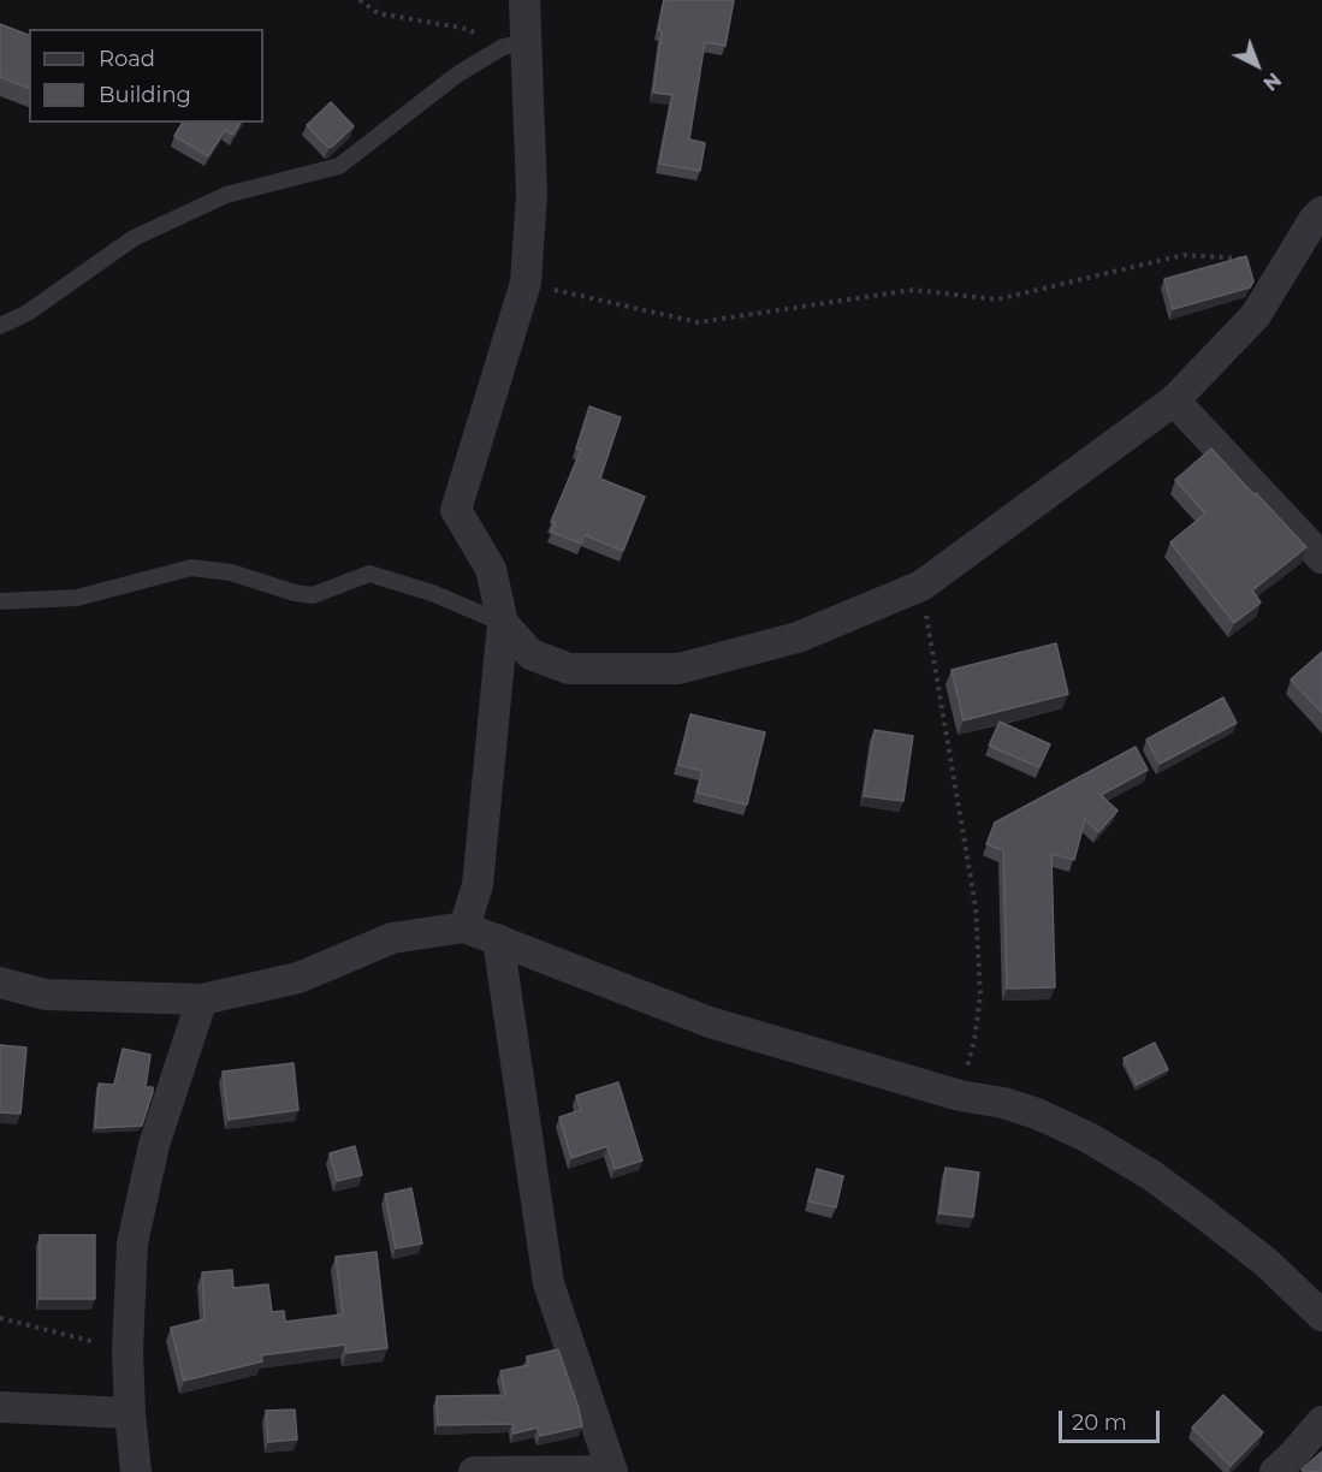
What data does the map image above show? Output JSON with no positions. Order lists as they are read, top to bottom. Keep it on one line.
{"legend":["Road","Building"],"scale_bar":"20 m","north":"bottom right"}
